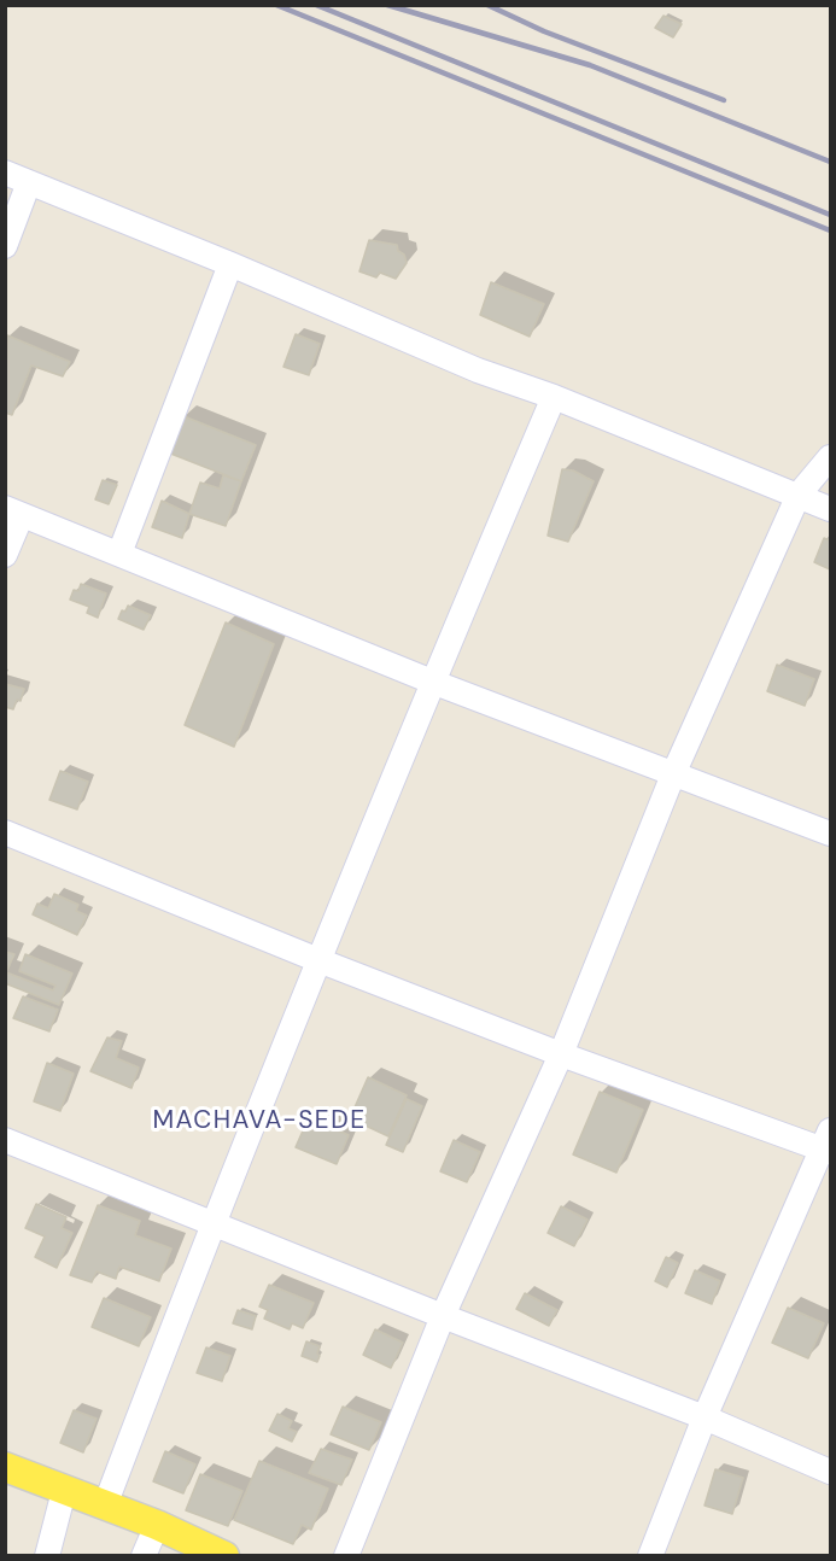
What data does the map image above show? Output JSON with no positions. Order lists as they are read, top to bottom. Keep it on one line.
{"districts":["MACHAVA-SEDE"]}
